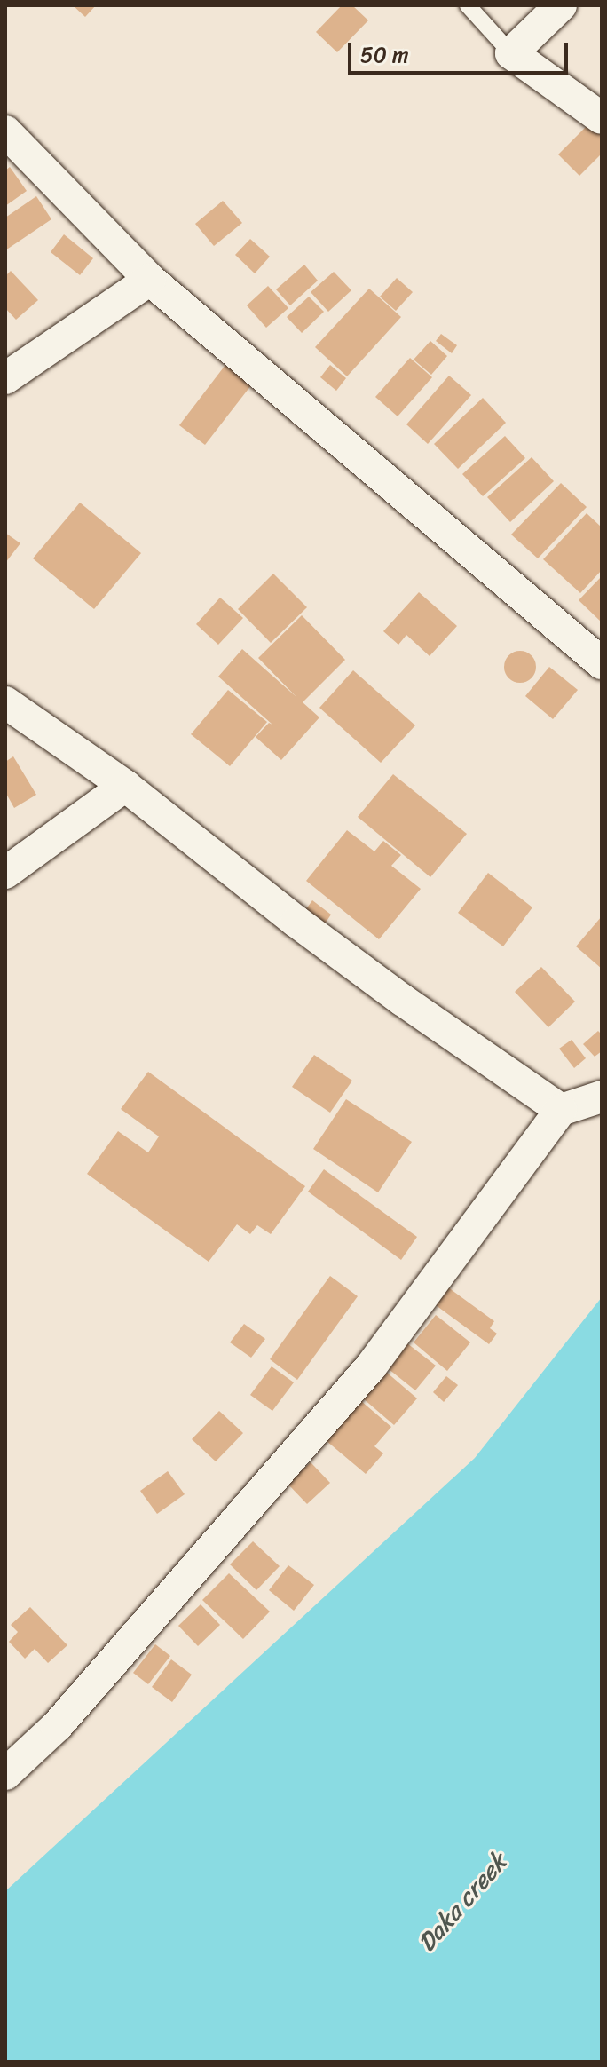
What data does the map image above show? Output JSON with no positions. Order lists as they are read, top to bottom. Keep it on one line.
{"water":["Daka creek"],"scale_bar":"50 m"}
